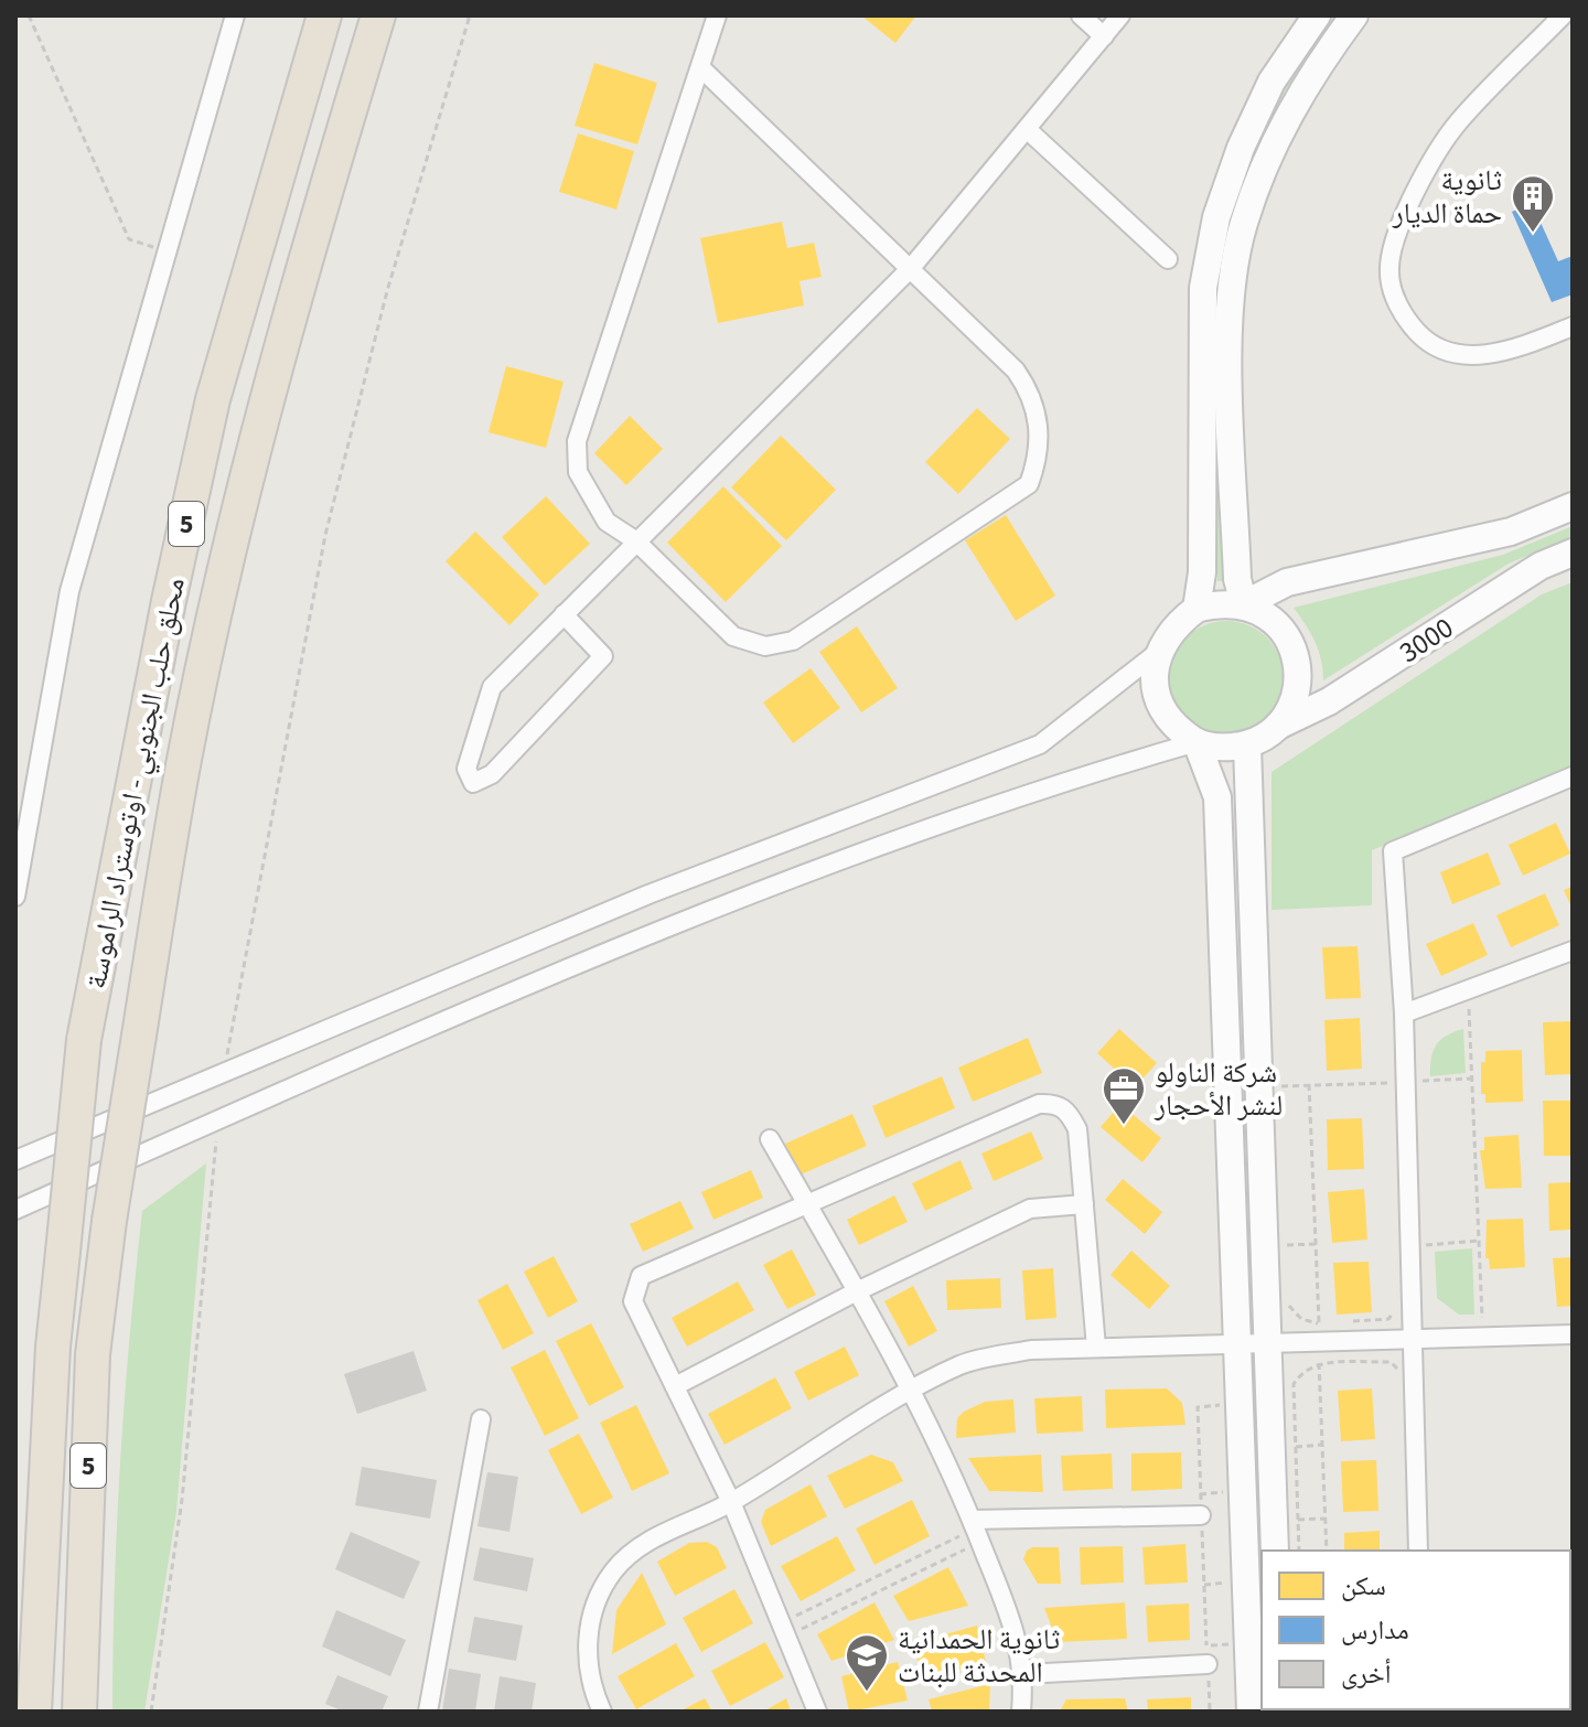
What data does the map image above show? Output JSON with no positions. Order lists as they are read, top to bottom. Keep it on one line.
{"streets":{"highway":["5","محلق حلب الجنوبي - اوتوستراد الراموسة"],"street":["3000"]},"places":{"building":["ثانوية حماة الديار"],"office":["شركة الناولو لنشر الأحجار"],"school or university":["ثانوية الحمدانية المحدثة للبنات"]},"legend":["سكن","مدارس","أخرى"]}
